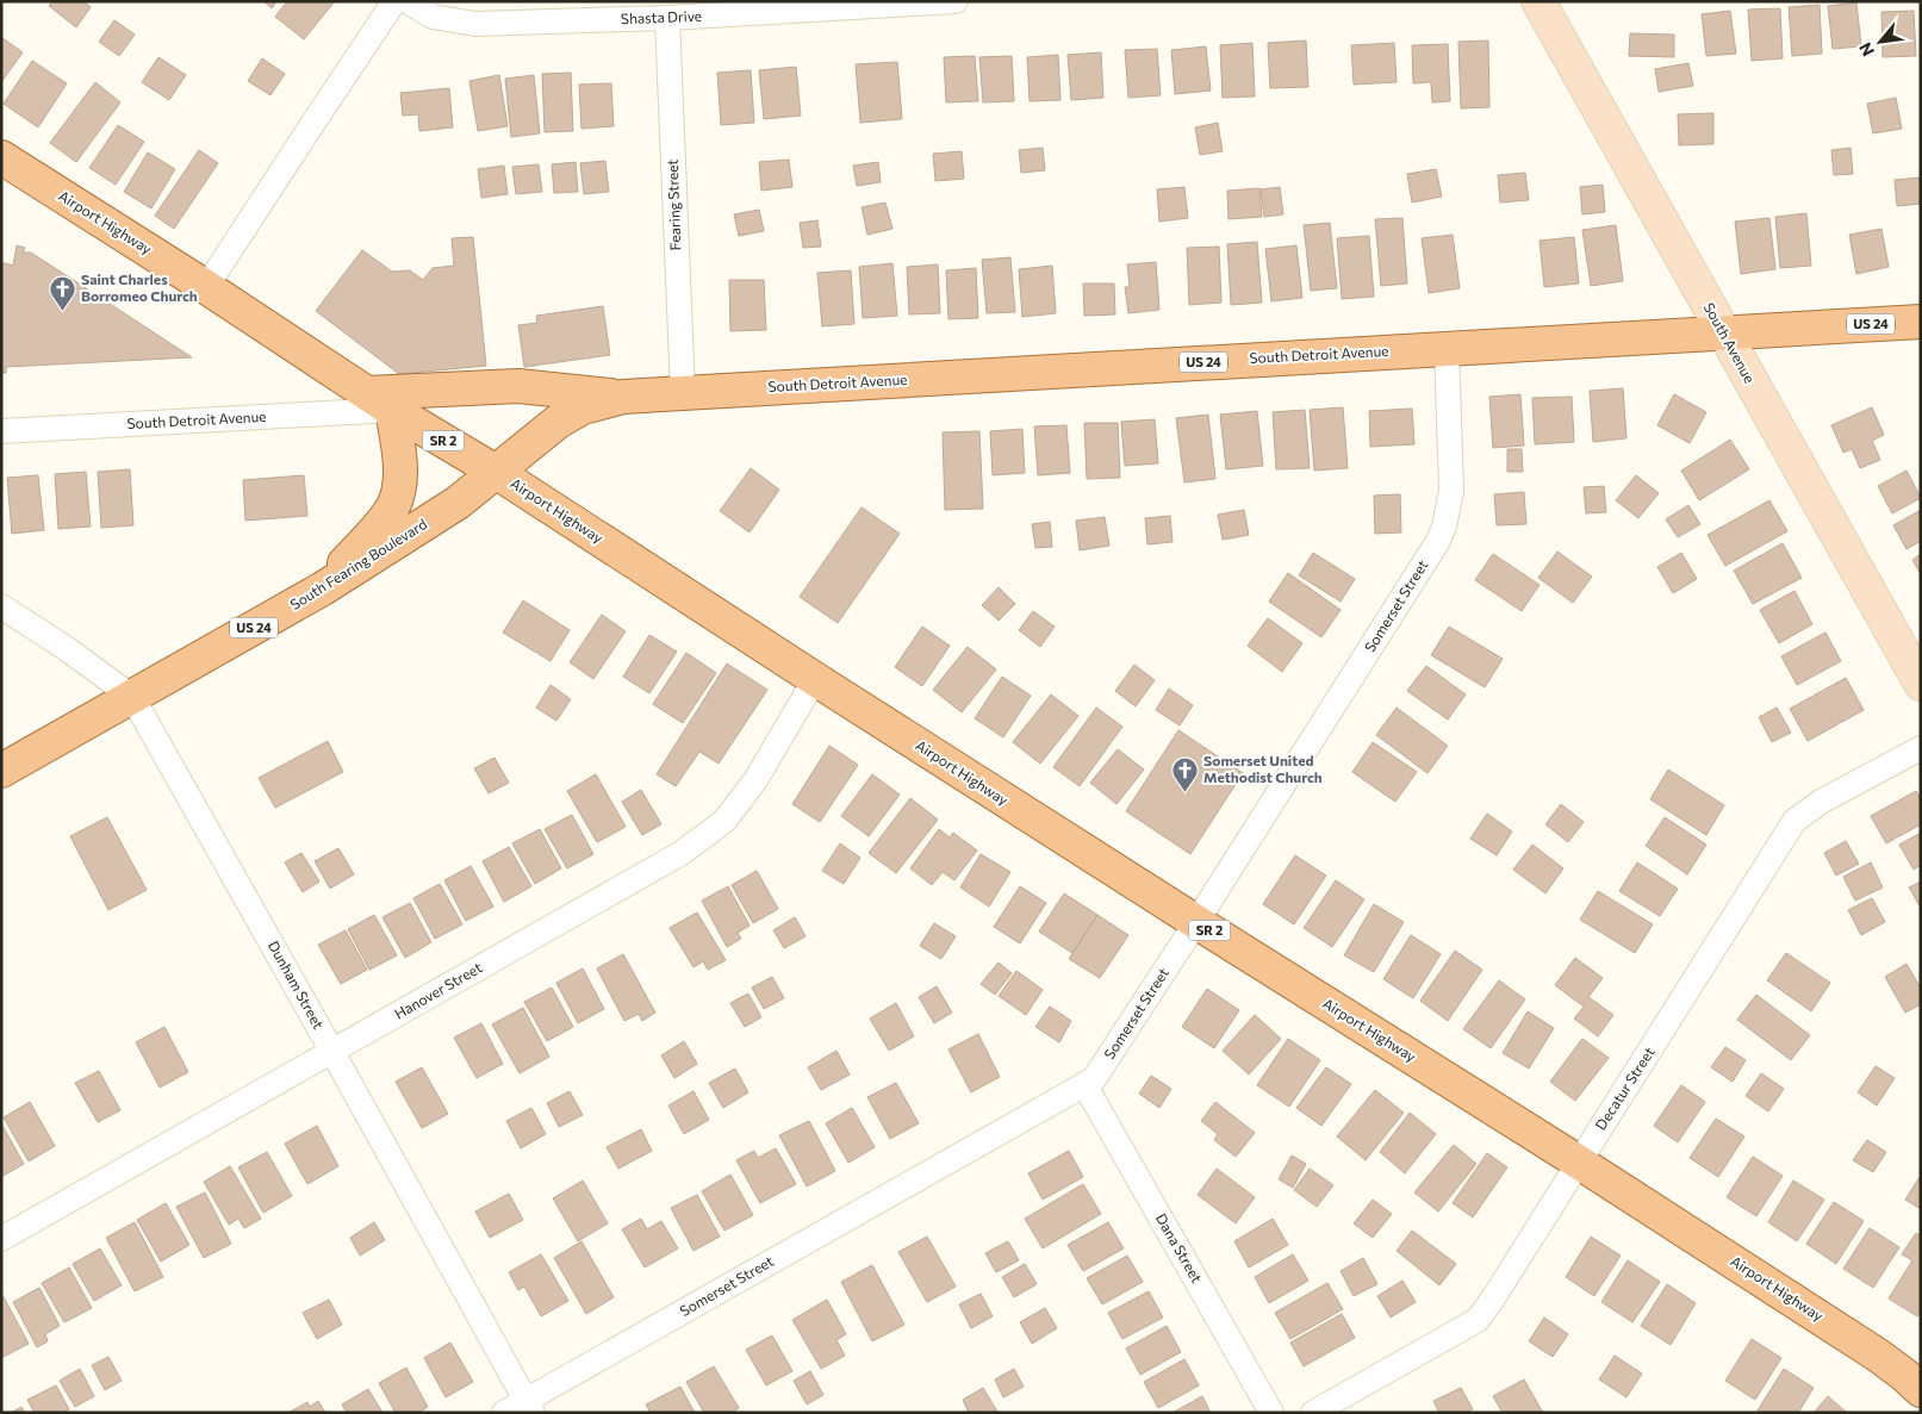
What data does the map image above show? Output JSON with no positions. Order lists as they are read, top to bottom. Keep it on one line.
{"streets":{"main road":["Airport Highway","US 24","South Detroit Avenue","SR 2","South Fearing Boulevard"],"street":["Shasta Drive","Fearing Street","South Avenue","Somerset Street","Dunham Street","Hanover Street","Decatur Street","Dana Street"]},"crossings":[["Shasta Drive","Fearing Street"],["Fearing Street","South Detroit Avenue"],["Fearing Street","South Fearing Boulevard"],["Airport Highway","South Detroit Avenue"],["Airport Highway","South Fearing Boulevard"],["Airport Highway","Somerset Street"],["Airport Highway","Hanover Street"],["Airport Highway","Decatur Street"],["South Avenue","South Detroit Avenue"],["South Detroit Avenue","South Fearing Boulevard"],["South Detroit Avenue","Somerset Street"],["South Fearing Boulevard","Dunham Street"],["Somerset Street","Dunham Street"],["Somerset Street","Dana Street"],["Dunham Street","Hanover Street"]],"places":{"church":["Saint Charles Borromeo Church","Somerset United Methodist Church"]},"north":"bottom left"}
